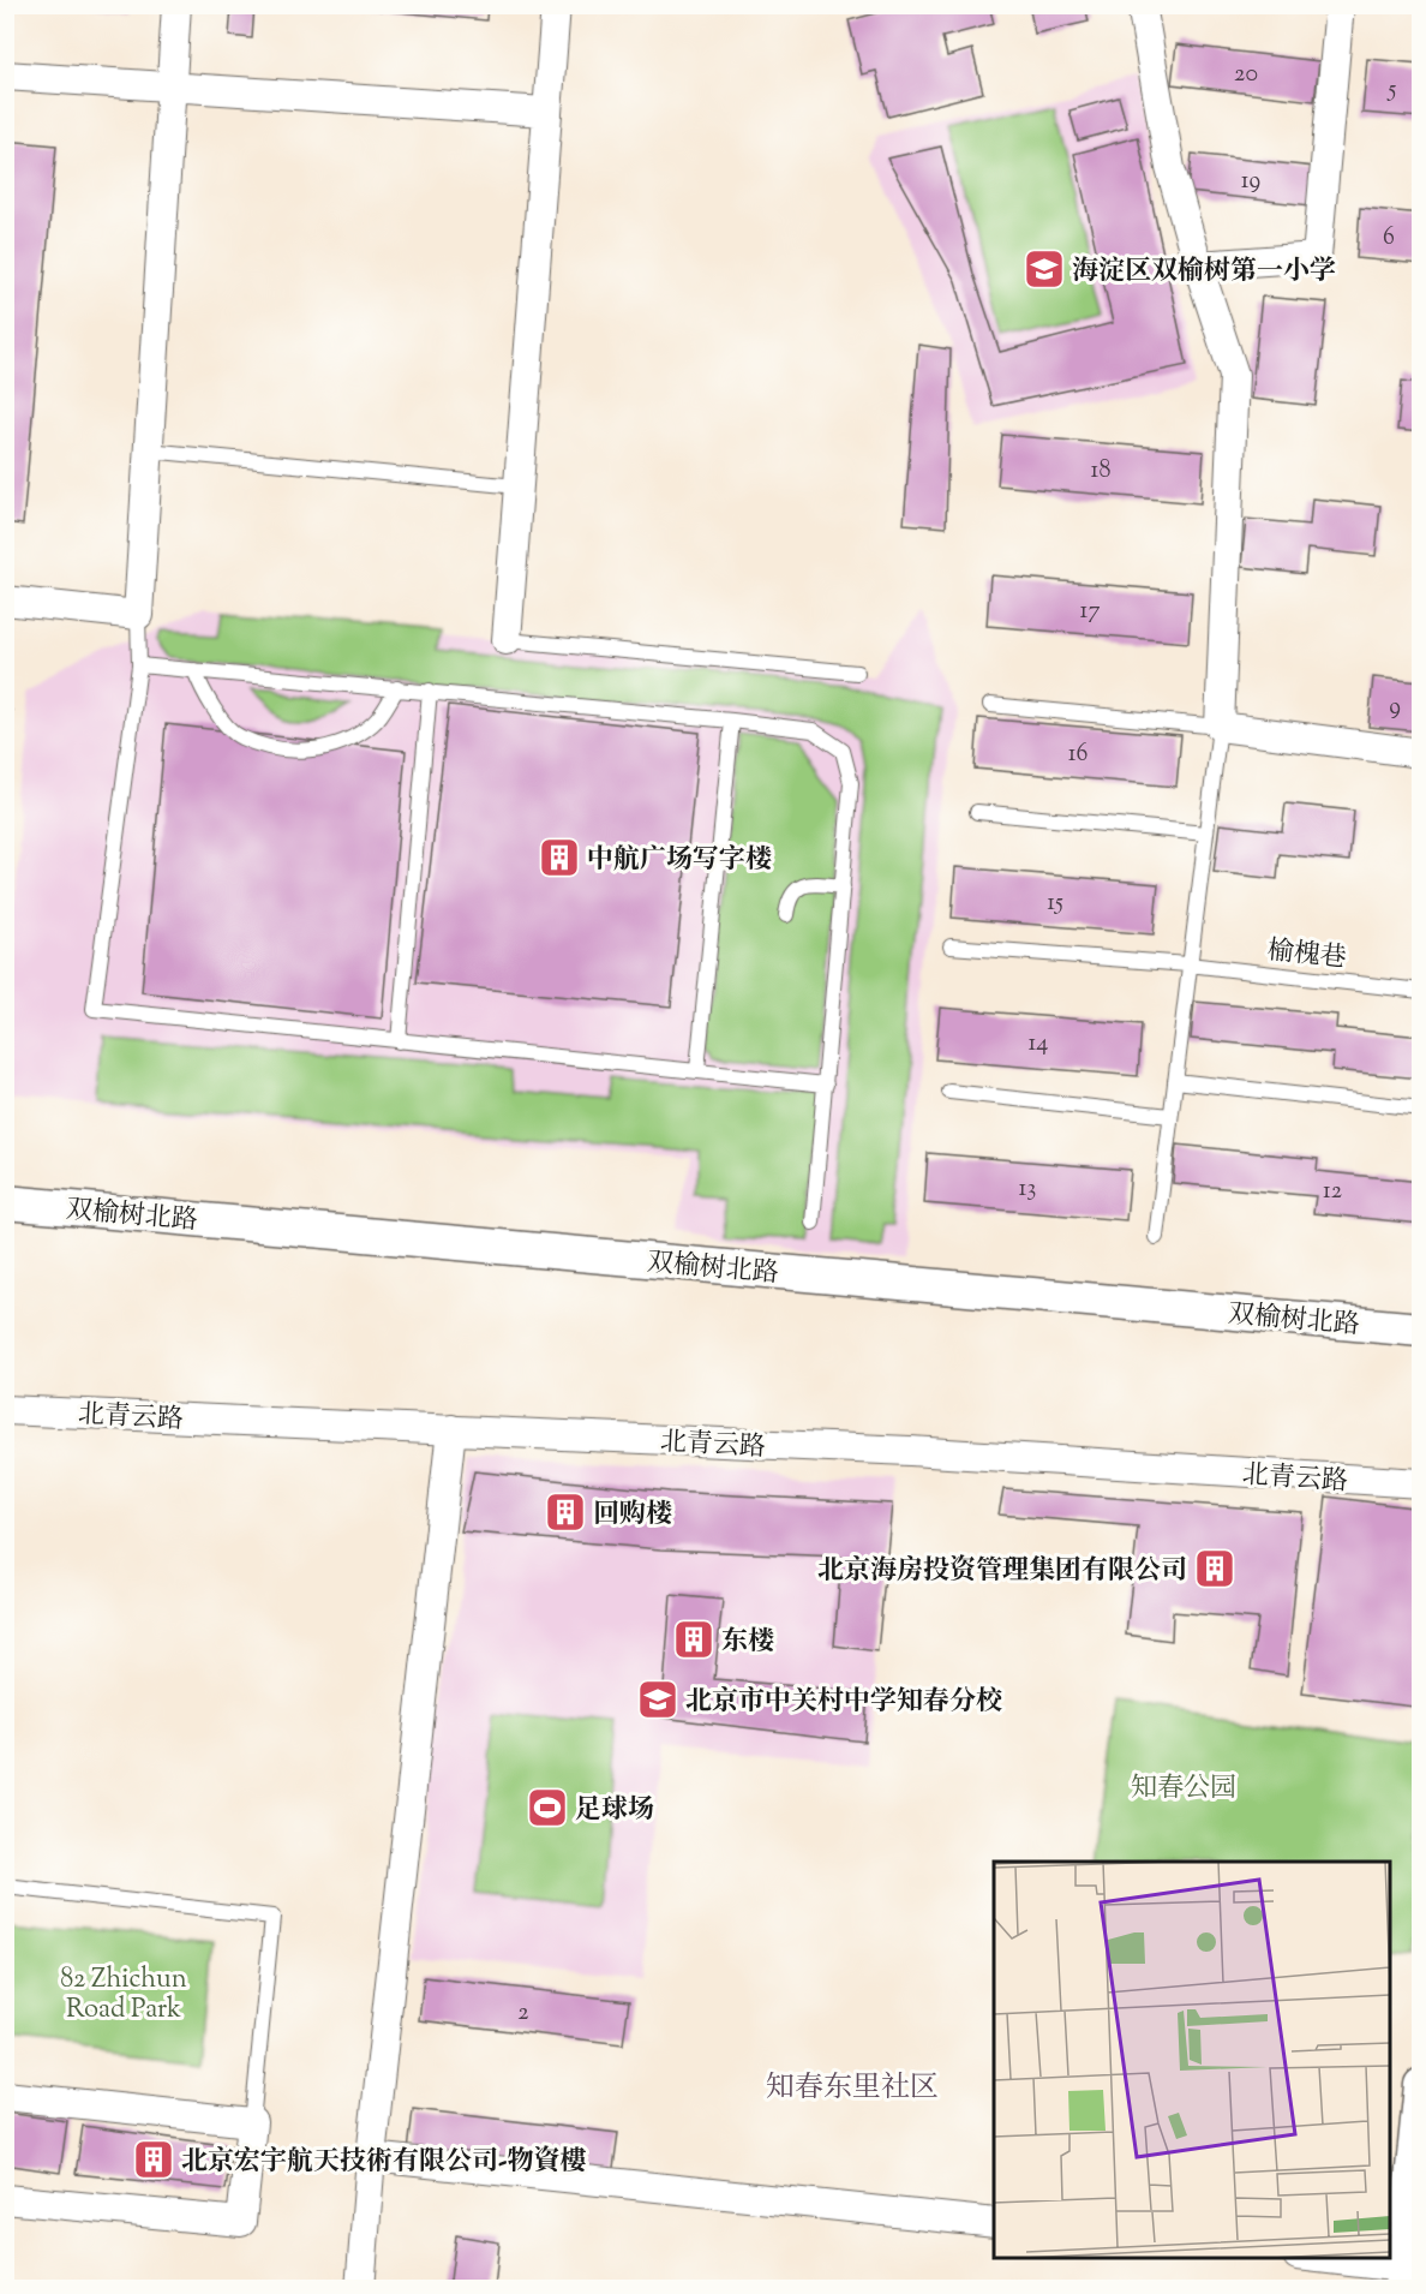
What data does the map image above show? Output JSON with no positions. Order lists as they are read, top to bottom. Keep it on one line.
{"streets":{"street":["双榆树北路","北青云路"],"lane":["榆槐巷"]},"districts":["知春东里社区"],"parks":["知春公园","82 Zhichun Road Park"],"places":{"school or university":["海淀区双榆树第一小学","北京市中关村中学知春分校"],"building":["中航广场写字楼","回购楼","北京海房投资管理集团有限公司","东楼","北京宏宇航天技術有限公司-物資樓"],"sports":["足球场"]},"house_numbers":["20","5","19","6","18","17","9","16","15","14","13","12","2"]}
